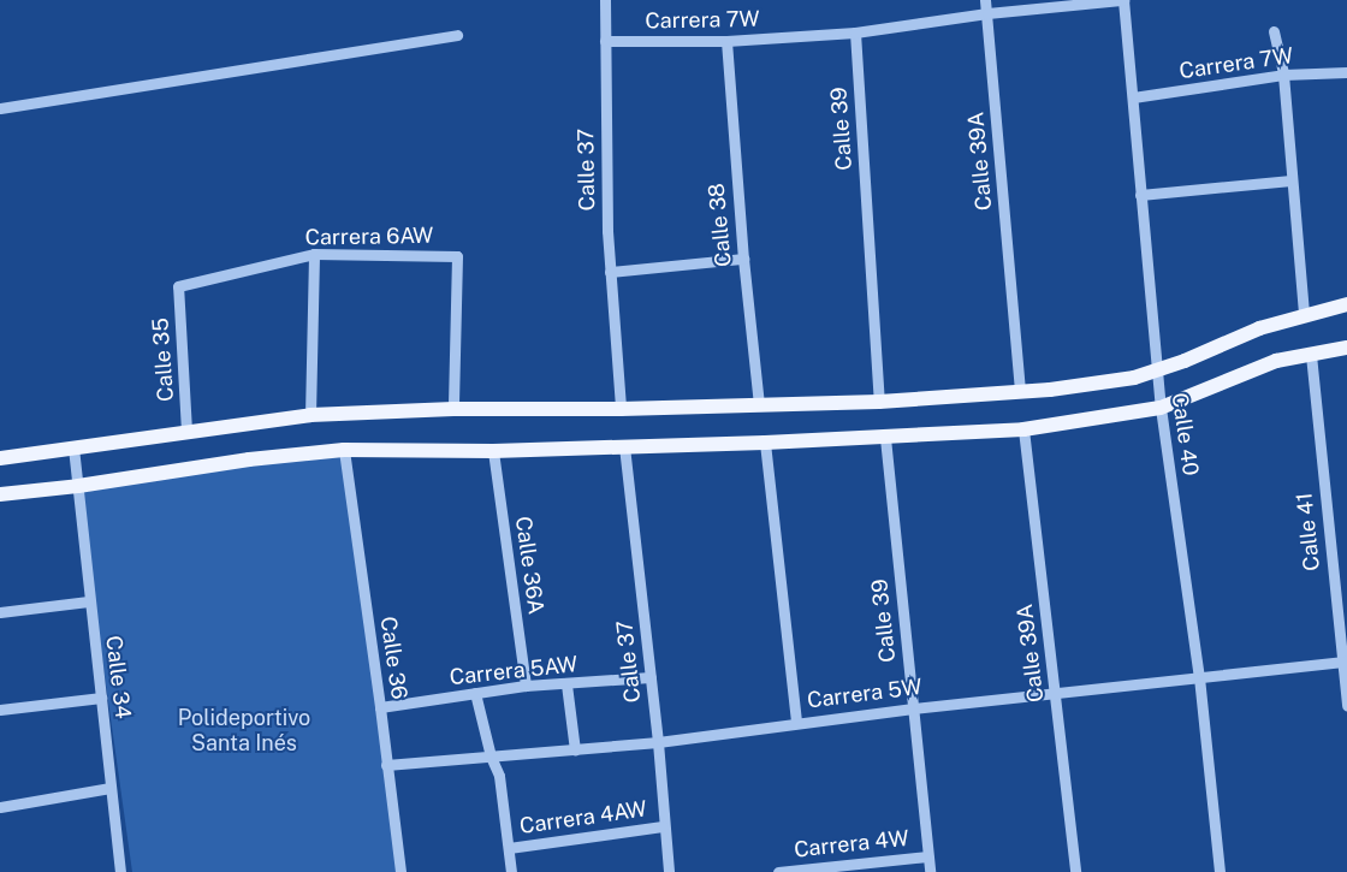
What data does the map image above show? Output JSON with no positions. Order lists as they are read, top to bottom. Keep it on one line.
{"streets":{"street":["Carrera 7W","Calle 39","Calle 39A","Calle 37","Calle 38","Carrera 6AW","Calle 35","Calle 40","Calle 41","Calle 36A","Calle 36","Carrera 5AW","Calle 34","Carrera 5W","Carrera 4AW","Carrera 4W"]},"crossings":[["Carrera 7W","Calle 39"],["Carrera 7W","Calle 39A"],["Carrera 7W","Calle 37"],["Carrera 7W","Calle 38"],["Carrera 7W","Calle 40"],["Calle 39","Carrera 5W"],["Calle 39","Carrera 4W"],["Calle 39A","Carrera 5W"],["Calle 37","Carrera 5AW"],["Calle 37","Carrera 5W"],["Calle 37","Carrera 4AW"],["Carrera 6AW","Calle 35"],["Calle 40","Carrera 5W"],["Calle 41","Carrera 5W"],["Calle 36A","Carrera 5AW"],["Calle 36","Carrera 5AW"],["Calle 36","Carrera 5W"]],"parks":["Polideportivo Santa Inés"]}
